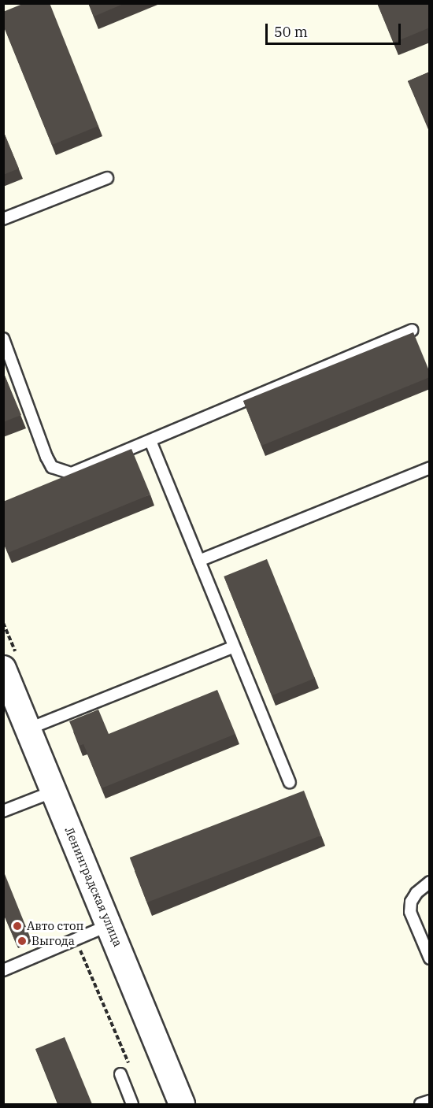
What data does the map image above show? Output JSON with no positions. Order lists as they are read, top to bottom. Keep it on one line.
{"streets":{"street":["Ленинградская улица"]},"places":["Авто стоп","Выгода"],"scale_bar":"50 m"}
